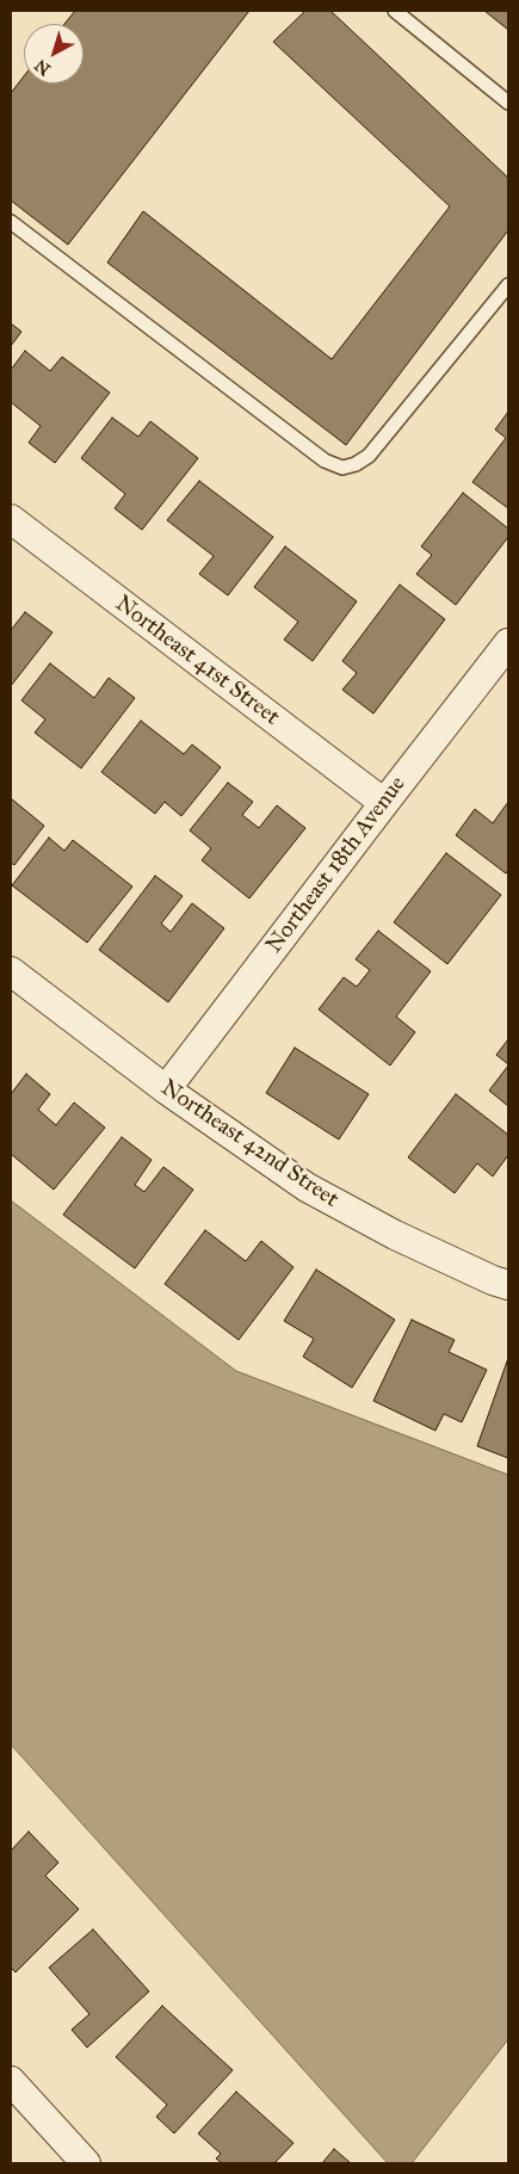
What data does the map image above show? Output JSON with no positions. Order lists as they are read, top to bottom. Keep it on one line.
{"streets":{"street":["Northeast 41st Street","Northeast 18th Avenue","Northeast 42nd Street"]},"crossings":[["Northeast 41st Street","Northeast 18th Avenue"],["Northeast 18th Avenue","Northeast 42nd Street"]],"north":"bottom left"}
